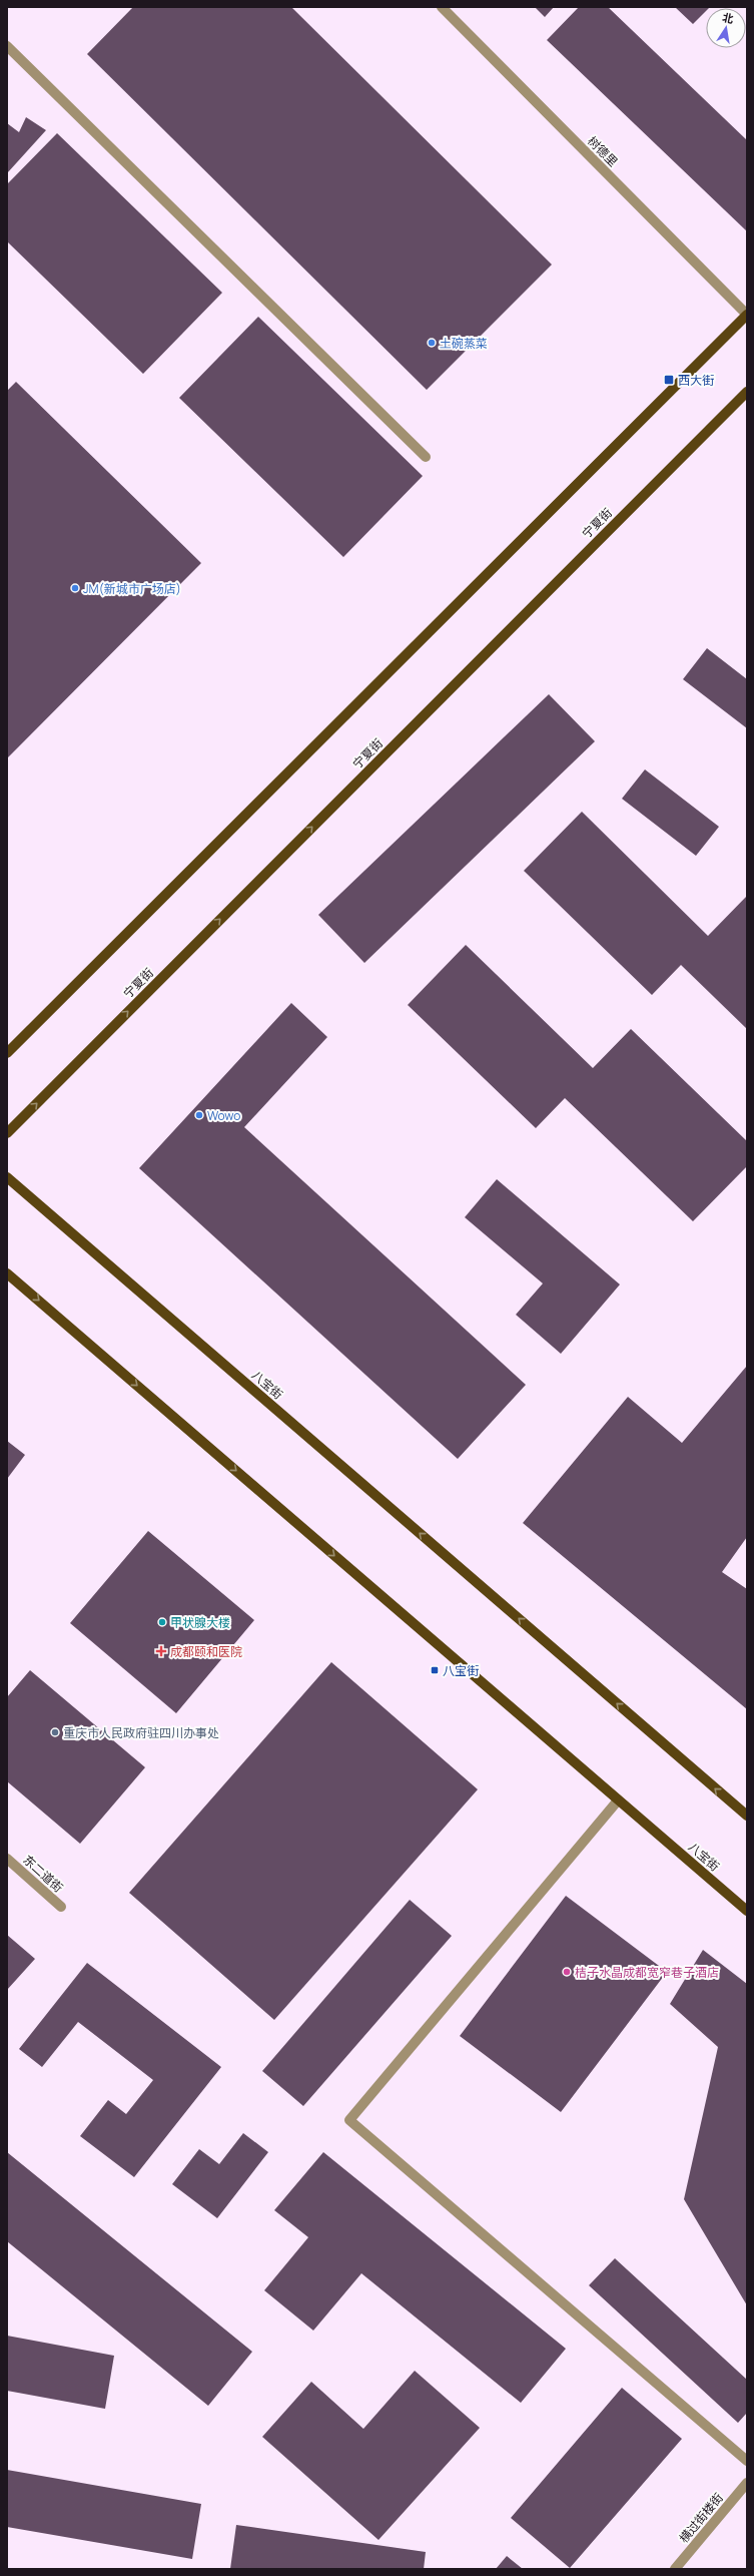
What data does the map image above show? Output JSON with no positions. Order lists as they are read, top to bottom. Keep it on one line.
{"streets":{"main road":["宁夏街","八宝街"],"street":["树德里","东二道街","横过街楼街"]},"places":{"other":["土碗蒸菜","JM(新城市广场店)","Wowo","甲状腺大楼","重庆市人民政府驻四川办事处","桔子水晶成都宽窄巷子酒店"],"transit":["西大街","八宝街"],"health":["成都颐和医院"]},"north":"top"}
